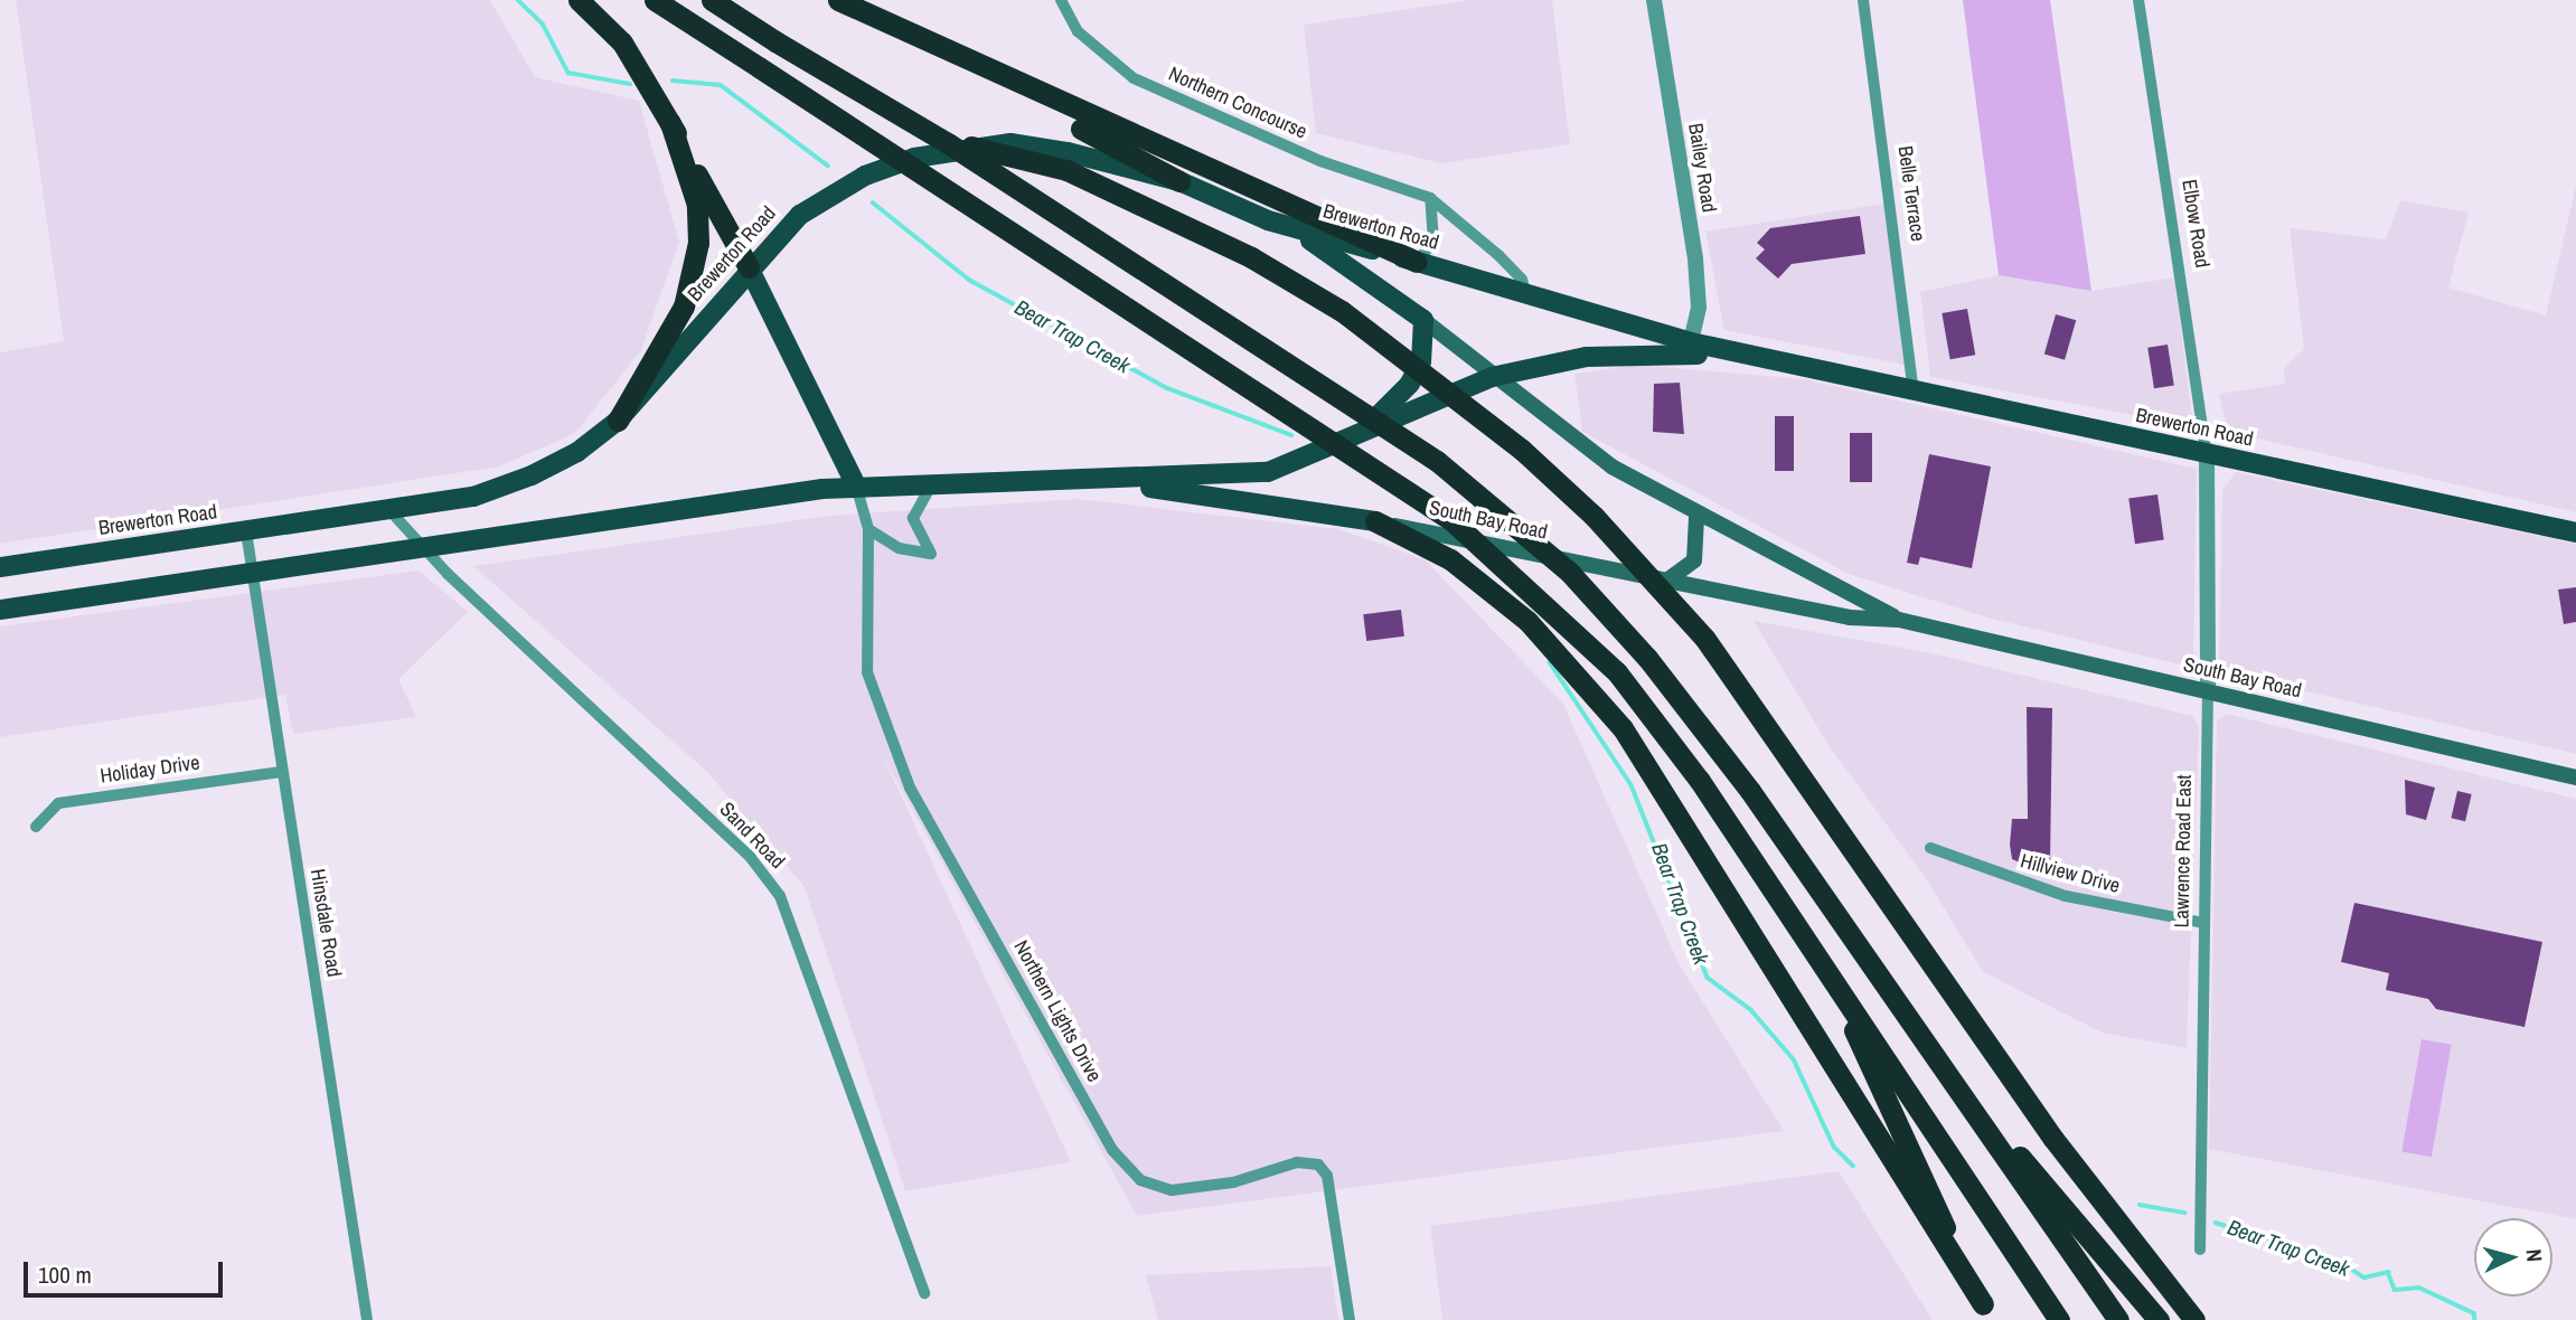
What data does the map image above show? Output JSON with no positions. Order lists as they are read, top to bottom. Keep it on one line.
{"streets":{"main road":["Brewerton Road","South Bay Road"],"street":["Northern Concourse","Bailey Road","Belle Terrace","Elbow Road","Holiday Drive","Sand Road","Lawrence Road East","Hillview Drive","Hinsdale Road","Northern Lights Drive"]},"crossings":[["Northern Concourse","Brewerton Road"],["Bailey Road","Brewerton Road"],["Belle Terrace","Brewerton Road"],["Elbow Road","Brewerton Road"],["Elbow Road","Lawrence Road East"],["Brewerton Road","South Bay Road"],["Brewerton Road","Sand Road"],["Brewerton Road","Lawrence Road East"],["Brewerton Road","Hinsdale Road"],["South Bay Road","Lawrence Road East"],["Holiday Drive","Hinsdale Road"],["Lawrence Road East","Hillview Drive"]],"water":["Bear Trap Creek"],"scale_bar":"100 m","north":"right"}
